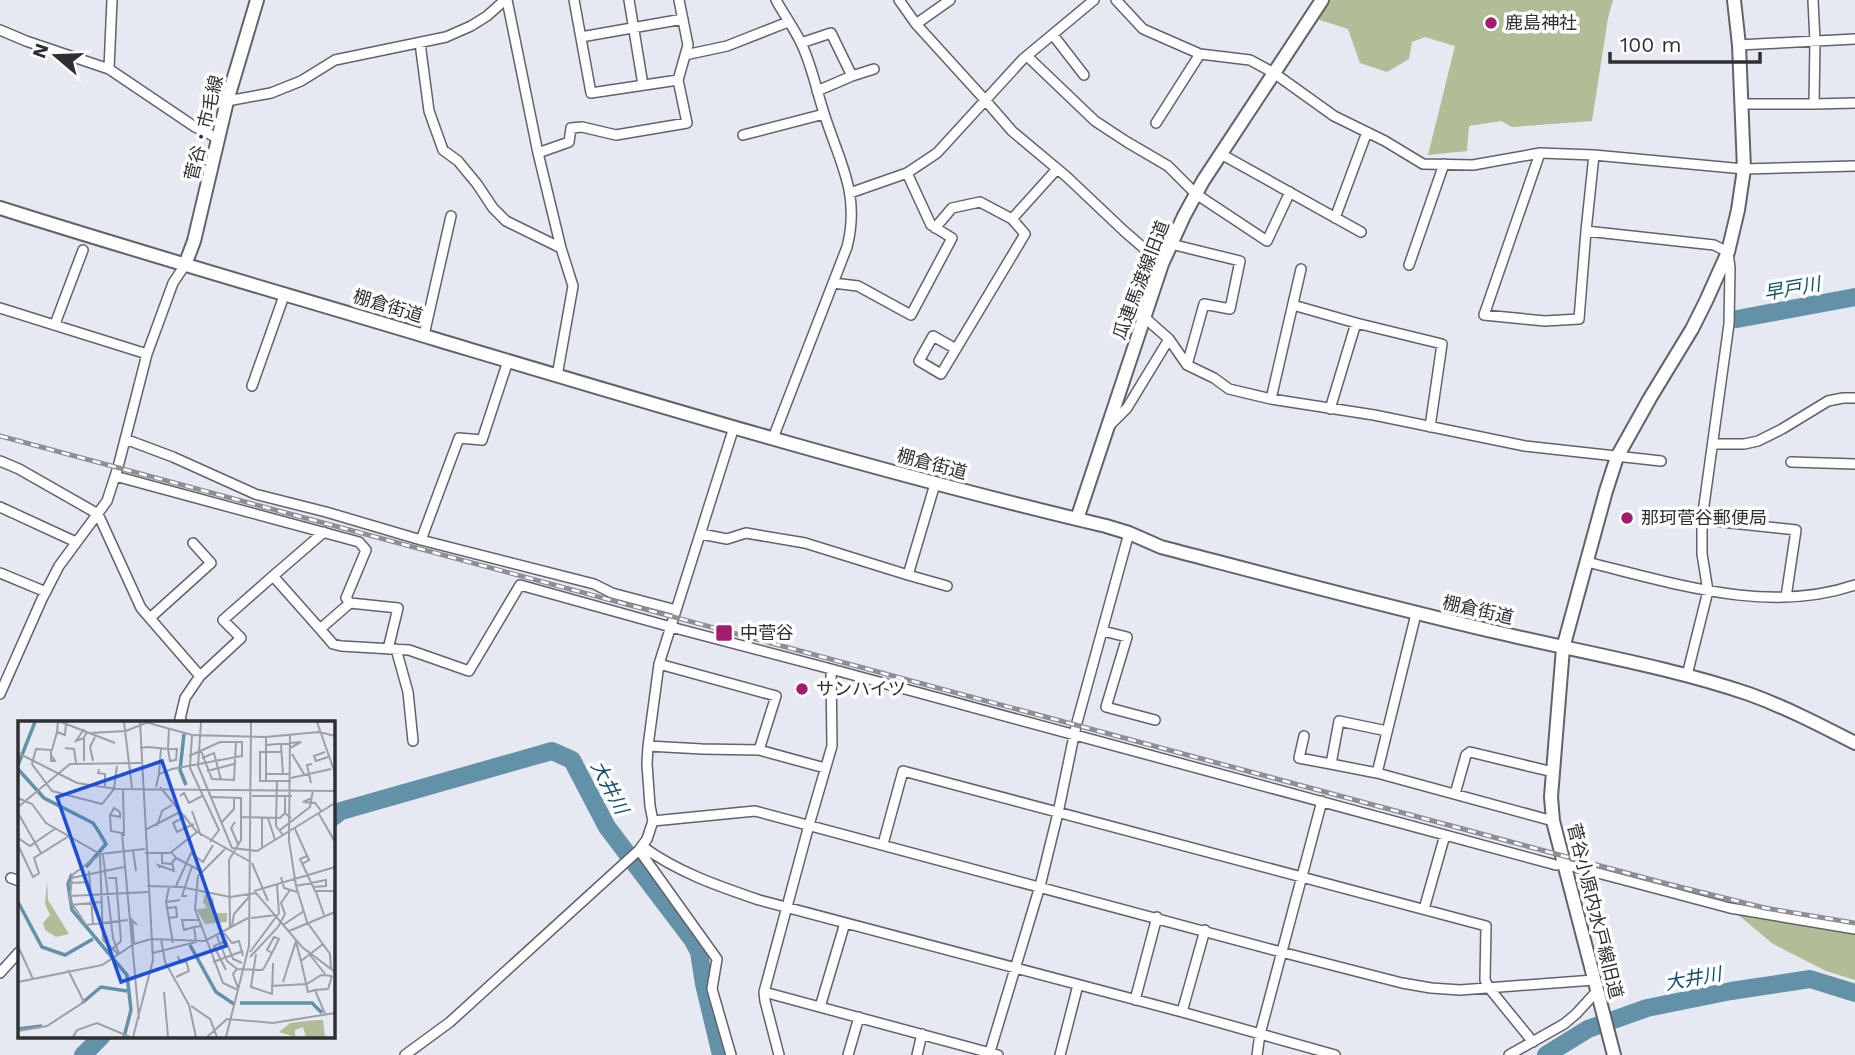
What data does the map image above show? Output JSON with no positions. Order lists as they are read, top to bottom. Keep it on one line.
{"streets":{"street":["菅谷・市毛線","瓜連馬渡線旧道","棚倉街道","菅谷小原内水戸線旧道"]},"crossings":[["菅谷・市毛線","棚倉街道"],["瓜連馬渡線旧道","棚倉街道"],["棚倉街道","菅谷小原内水戸線旧道"]],"water":["早戸川","大井川"],"places":{"other":["鹿島神社","那珂菅谷郵便局","サンハイツ"],"transit":["中菅谷"]},"scale_bar":"100 m","north":"left"}
